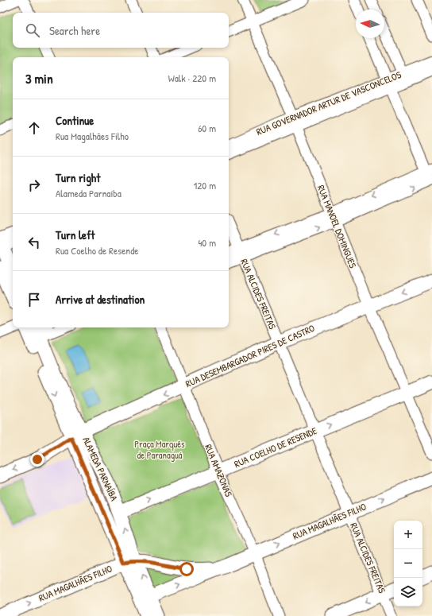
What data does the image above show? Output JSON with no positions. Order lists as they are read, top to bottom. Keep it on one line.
{"streets":{"main road":["RUA DESEMBARGADOR PIRES DE CASTRO","RUA COELHO DE RESENDE","ALAMEDA PARNAÍBA","RUA MAGALHÃES FILHO"],"street":["RUA GOVERNADOR ARTUR DE VASCONCELOS","RUA MANOEL DOMINGUES","RUA ALCIDES FREITAS","RUA AMAZONAS"]},"crossings":[["RUA GOVERNADOR ARTUR DE VASCONCELOS","RUA MANOEL DOMINGUES"],["RUA MANOEL DOMINGUES","RUA DESEMBARGADOR PIRES DE CASTRO"],["RUA MANOEL DOMINGUES","RUA COELHO DE RESENDE"],["RUA ALCIDES FREITAS","RUA DESEMBARGADOR PIRES DE CASTRO"],["RUA ALCIDES FREITAS","RUA COELHO DE RESENDE"],["RUA ALCIDES FREITAS","RUA MAGALHÃES FILHO"],["RUA DESEMBARGADOR PIRES DE CASTRO","ALAMEDA PARNAÍBA"],["RUA DESEMBARGADOR PIRES DE CASTRO","RUA AMAZONAS"],["RUA COELHO DE RESENDE","ALAMEDA PARNAÍBA"],["RUA COELHO DE RESENDE","RUA AMAZONAS"],["ALAMEDA PARNAÍBA","RUA MAGALHÃES FILHO"],["RUA AMAZONAS","RUA MAGALHÃES FILHO"]],"one_way":["RUA DESEMBARGADOR PIRES DE CASTRO","RUA COELHO DE RESENDE"],"parks":["Praça Marquês de Paranaguá"],"north":"left","page":{"search":"Search here","heading":["3 min","Walk · 220 m"],"list":[["Continue","Rua Magalhães Filho","60 m"],["Turn right","Alameda Parnaíba","120 m"],["Turn left","Rua Coelho de Resende","40 m"],"Arrive at destination"],"map_buttons":["+","−"]}}
